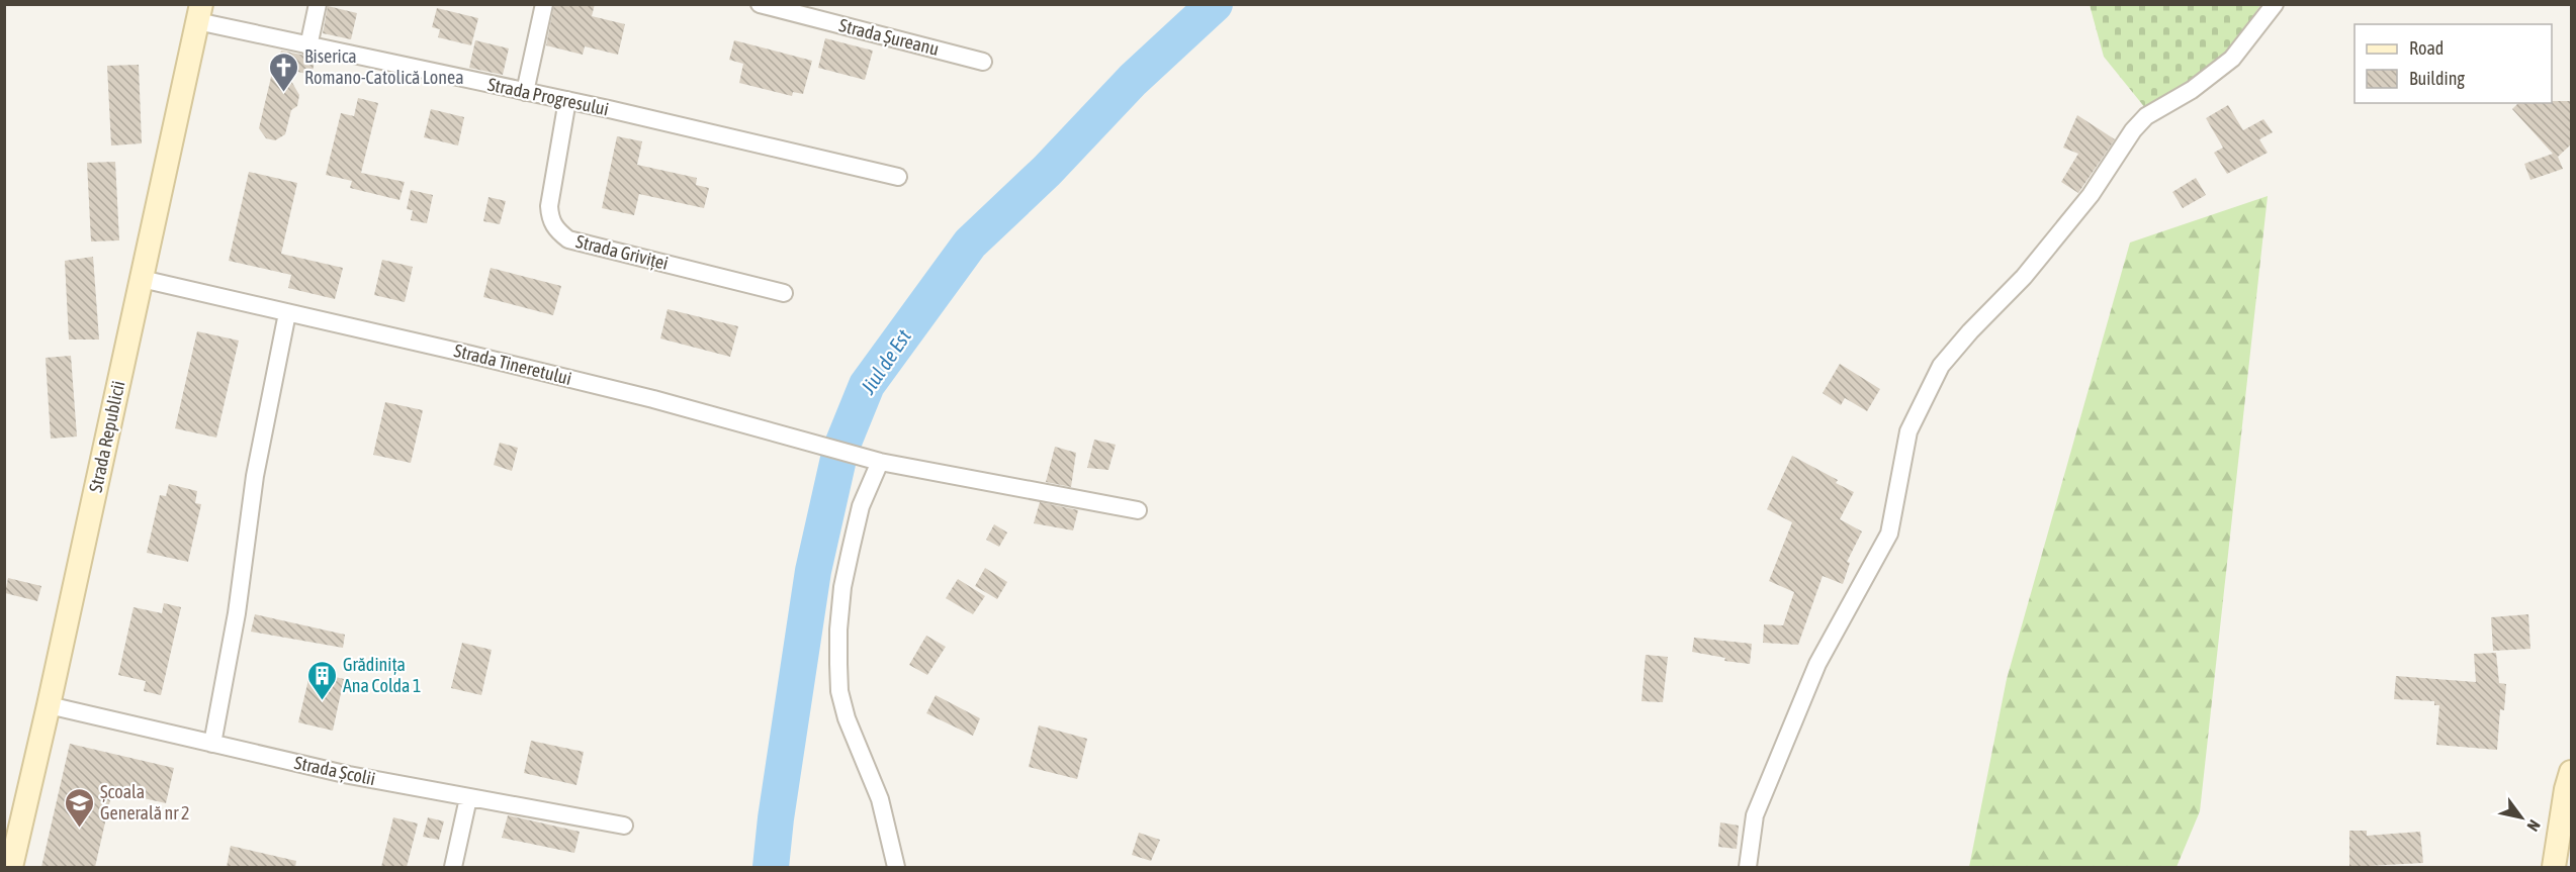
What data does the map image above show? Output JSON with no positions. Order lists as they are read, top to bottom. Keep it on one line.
{"streets":{"street":["Strada Șureanu","Strada Progresului","Strada Griviței","Strada Tineretului","Strada Republicii","Strada Școlii"]},"crossings":[["Strada Progresului","Strada Griviței"],["Strada Progresului","Strada Republicii"],["Strada Tineretului","Strada Republicii"],["Strada Republicii","Strada Școlii"]],"water":["Jiul de Est"],"places":{"church":["Biserica Romano-Catolică Lonea"],"building":["Grădinița Ana Colda 1"],"school or university":["Școala Generală nr 2"]},"legend":["Road","Building"],"north":"bottom right"}
